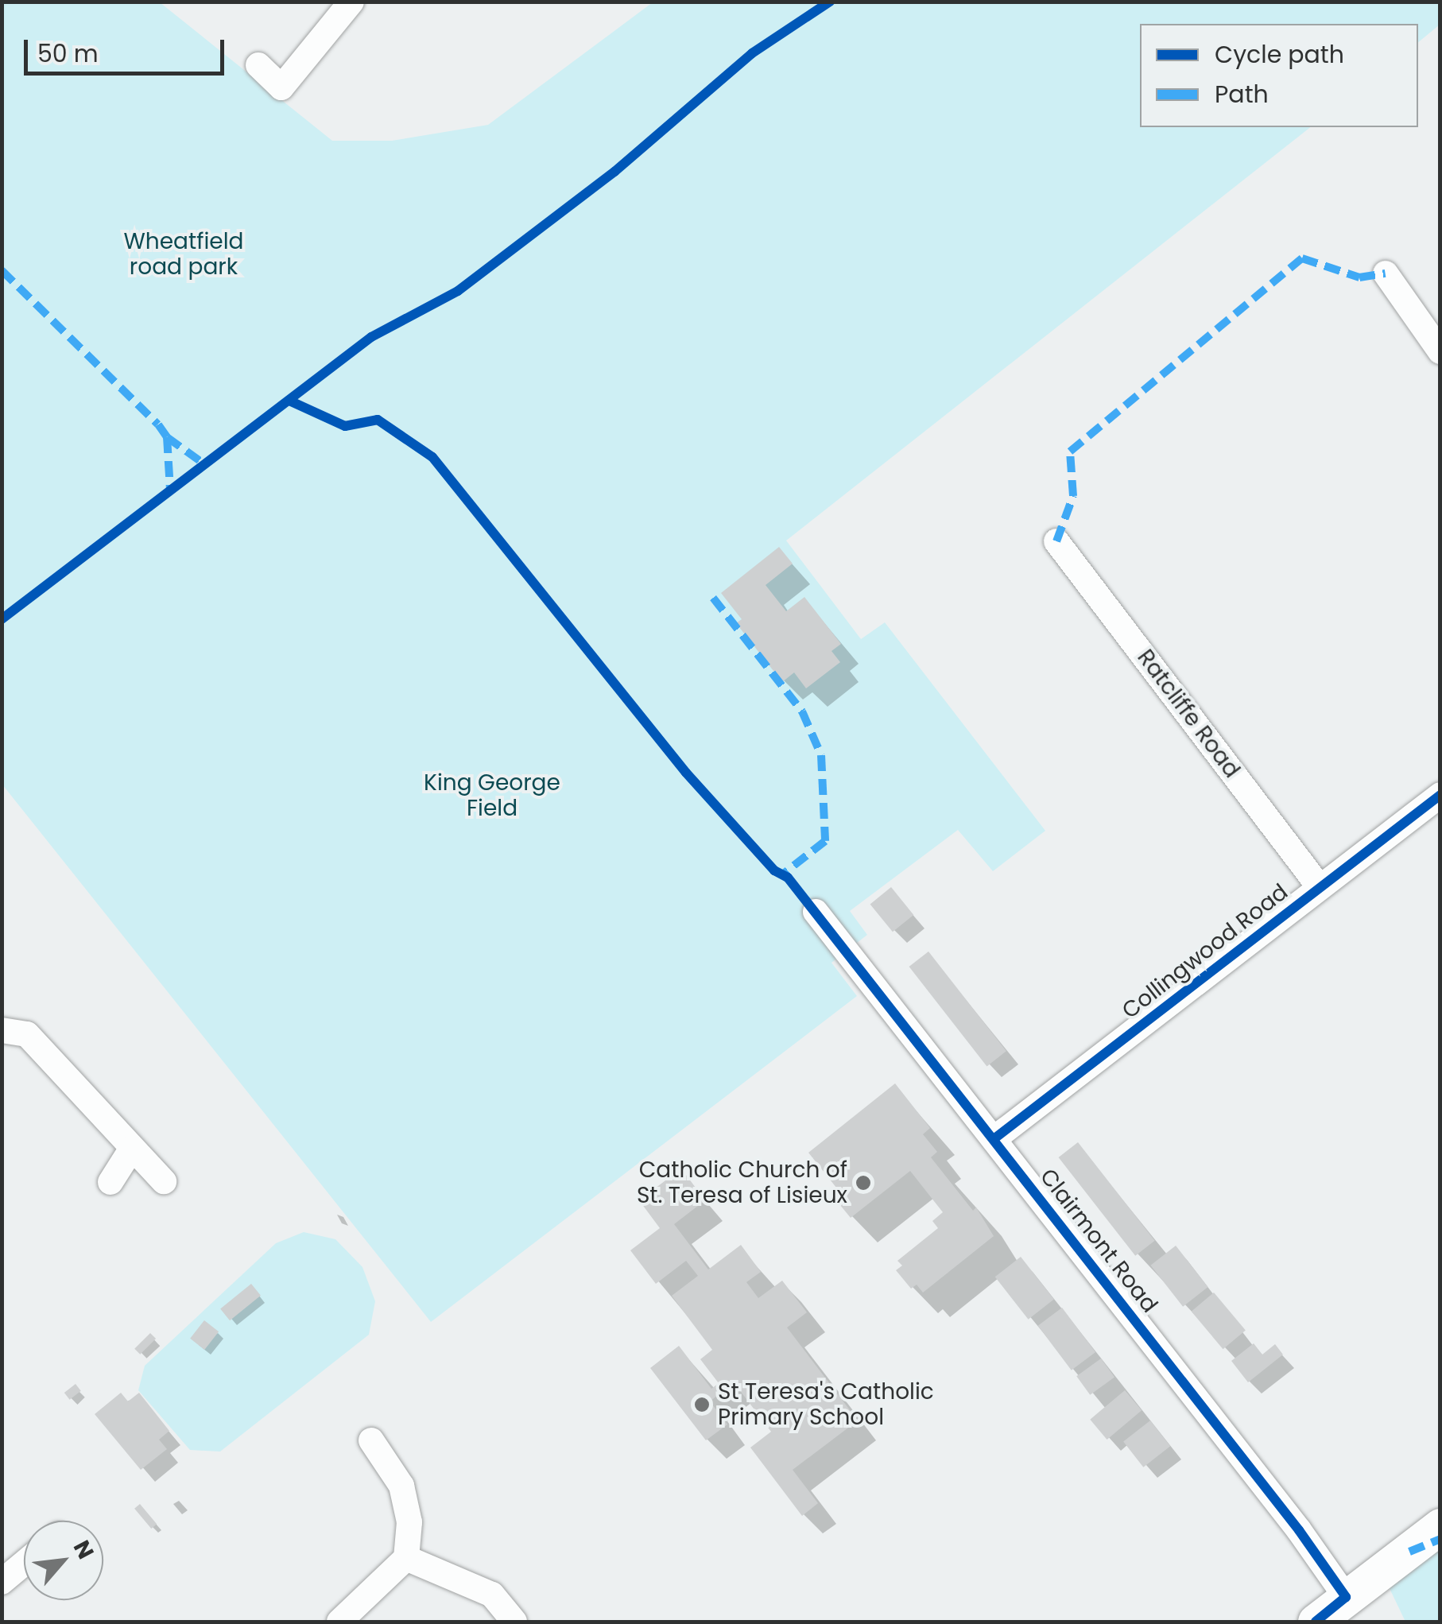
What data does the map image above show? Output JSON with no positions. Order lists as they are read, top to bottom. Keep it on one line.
{"streets":{"street":["Ratcliffe Road","Collingwood Road","Clairmont Road"]},"crossings":[["Ratcliffe Road","Collingwood Road"],["Collingwood Road","Clairmont Road"]],"parks":["Wheatfield road park","King George Field"],"places":["Catholic Church of St. Teresa of Lisieux","St Teresa's Catholic Primary School"],"legend":["Cycle path","Path"],"scale_bar":"50 m","north":"top right"}
